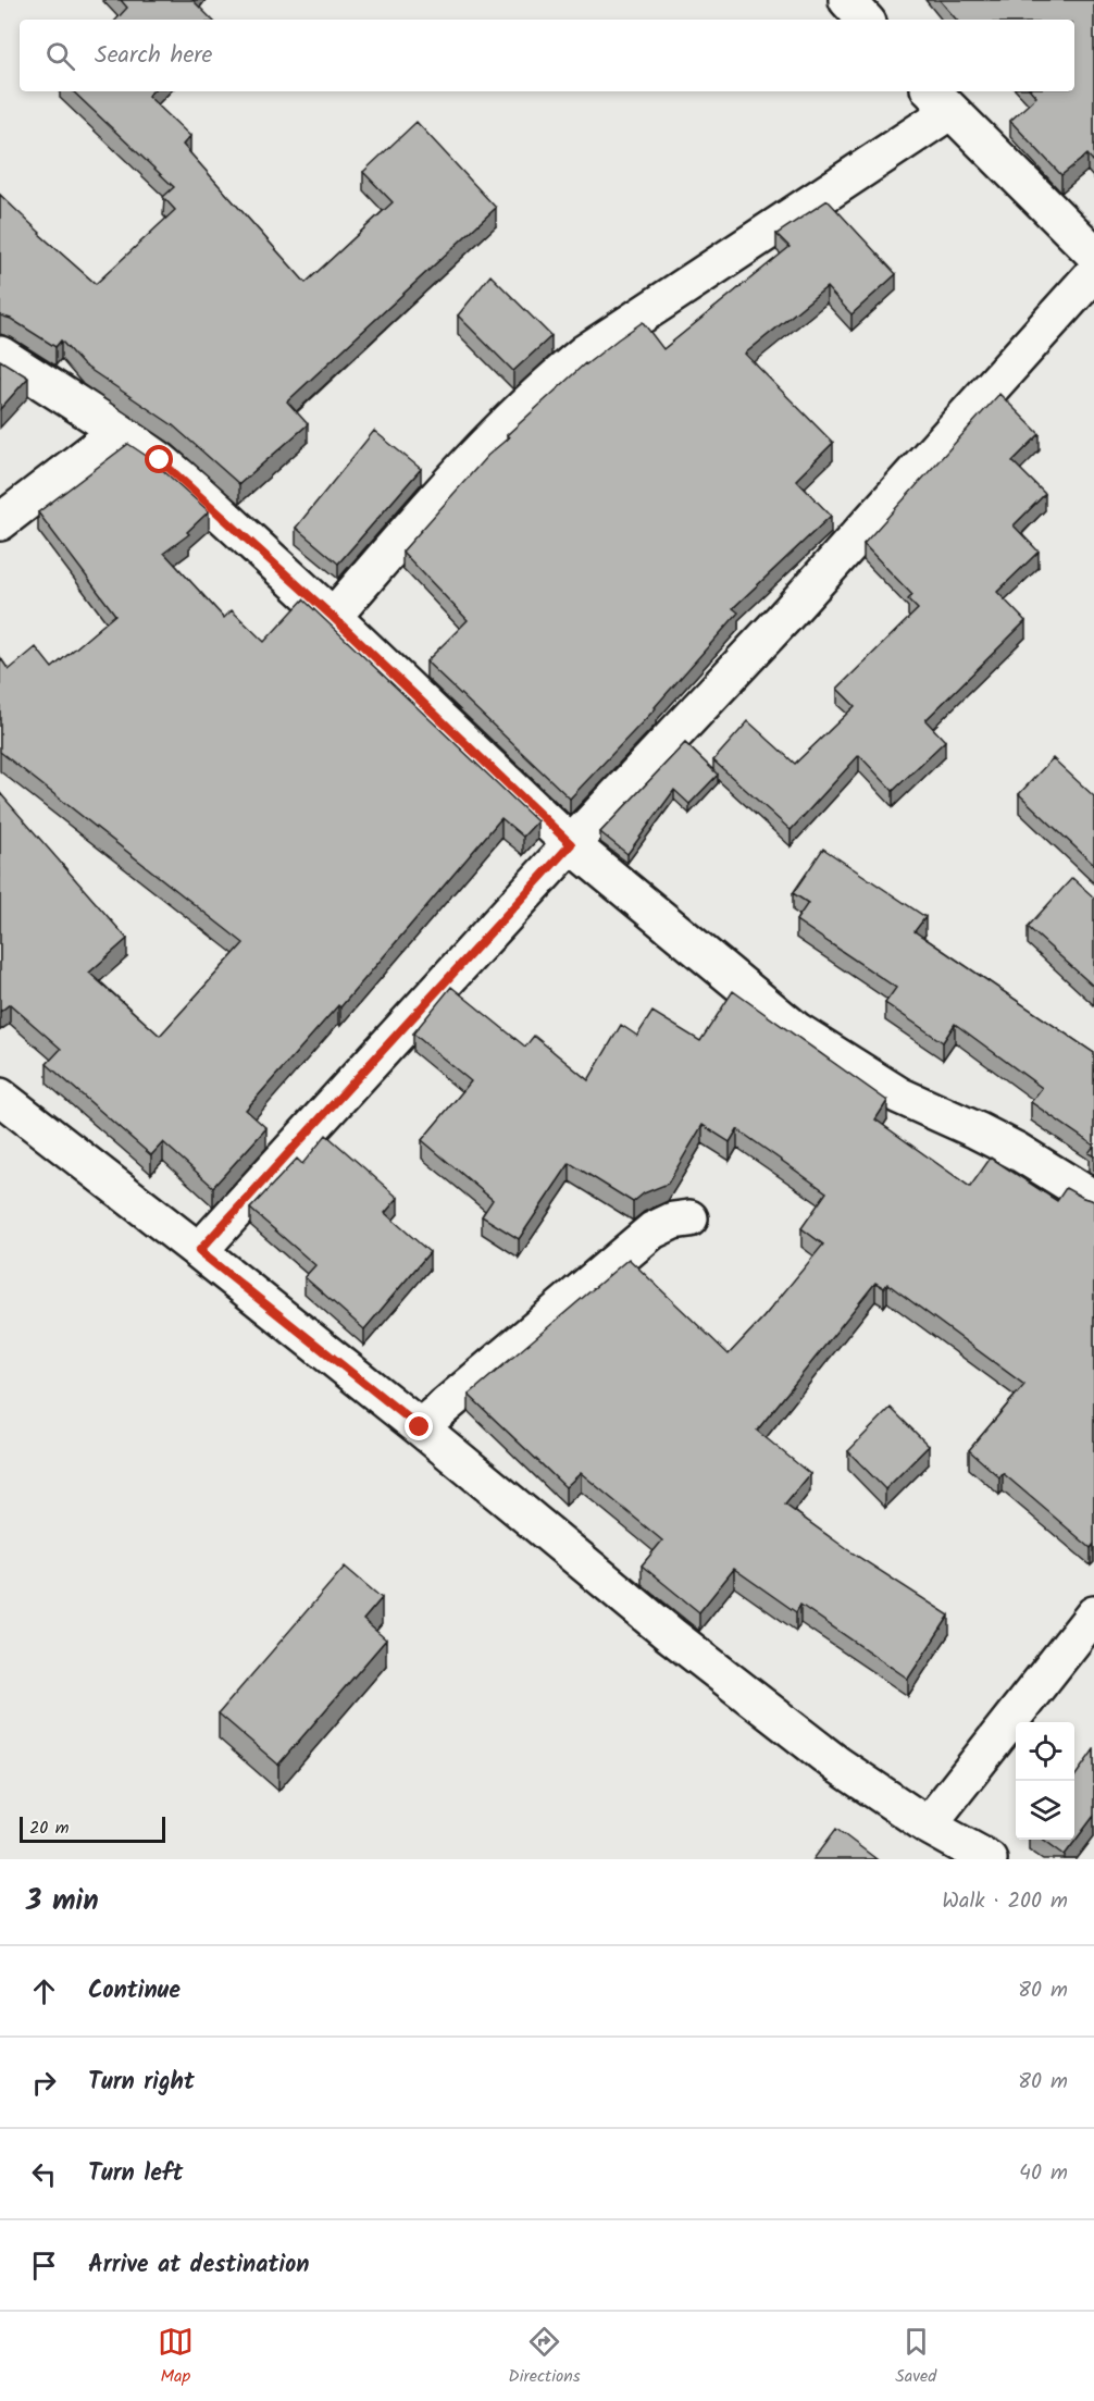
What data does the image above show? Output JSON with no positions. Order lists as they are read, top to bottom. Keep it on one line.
{"scale_bar":"20 m","page":{"search":"Search here","scale":"20 m","heading":["3 min","Walk · 200 m"],"list":[["Continue","80 m"],["Turn right","80 m"],["Turn left","40 m"],"Arrive at destination"],"nav":["Map","Directions","Saved"]}}
